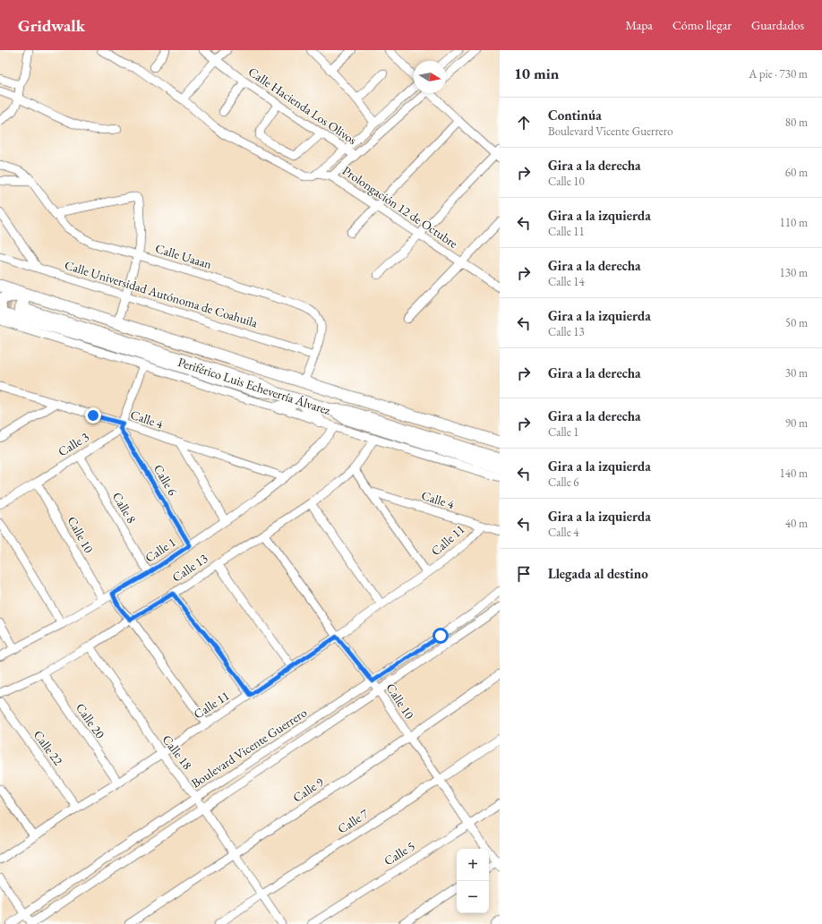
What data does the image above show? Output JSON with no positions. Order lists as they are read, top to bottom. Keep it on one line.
{"streets":{"highway":["Periférico Luis Echeverría Álvarez"],"street":["Calle Hacienda Los Olivos","Prolongación 12 de Octubre","Calle Uaaan","Calle Universidad Autónoma de Coahuila","Calle 4","Calle 3","Calle 6","Calle 8","Calle 10","Calle 11","Calle 1","Calle 13","Calle 20","Calle 22","Boulevard Vicente Guerrero","Calle 18","Calle 9","Calle 7","Calle 5"]},"crossings":[["Calle Uaaan","Calle Universidad Autónoma de Coahuila"],["Calle Uaaan","Periférico Luis Echeverría Álvarez"],["Periférico Luis Echeverría Álvarez","Calle 1"],["Periférico Luis Echeverría Álvarez","Calle 13"],["Calle 4","Calle 3"],["Calle 4","Calle 6"],["Calle 4","Calle 11"],["Calle 4","Calle 1"],["Calle 3","Calle 6"],["Calle 3","Calle 8"],["Calle 3","Calle 10"],["Calle 6","Calle 1"],["Calle 8","Calle 1"],["Calle 10","Calle 11"],["Calle 10","Calle 1"],["Calle 10","Calle 13"],["Calle 10","Boulevard Vicente Guerrero"],["Calle 10","Calle 9"],["Calle 10","Calle 7"],["Calle 10","Calle 5"],["Calle 11","Calle 20"],["Calle 11","Calle 22"],["Calle 11","Calle 18"],["Calle 13","Calle 20"],["Calle 13","Calle 18"],["Boulevard Vicente Guerrero","Calle 18"],["Calle 18","Calle 9"],["Calle 18","Calle 7"]],"north":"right","page":{"header":"Gridwalk","nav":["Mapa","Cómo llegar","Guardados"],"heading":["10 min","A pie · 730 m"],"list":[["Continúa","Boulevard Vicente Guerrero","80 m"],["Gira a la derecha","Calle 10","60 m"],["Gira a la izquierda","Calle 11","110 m"],["Gira a la derecha","Calle 14","130 m"],["Gira a la izquierda","Calle 13","50 m"],["Gira a la derecha","30 m"],["Gira a la derecha","Calle 1","90 m"],["Gira a la izquierda","Calle 6","140 m"],["Gira a la izquierda","Calle 4","40 m"],"Llegada al destino"],"map_buttons":["+","−"]}}
